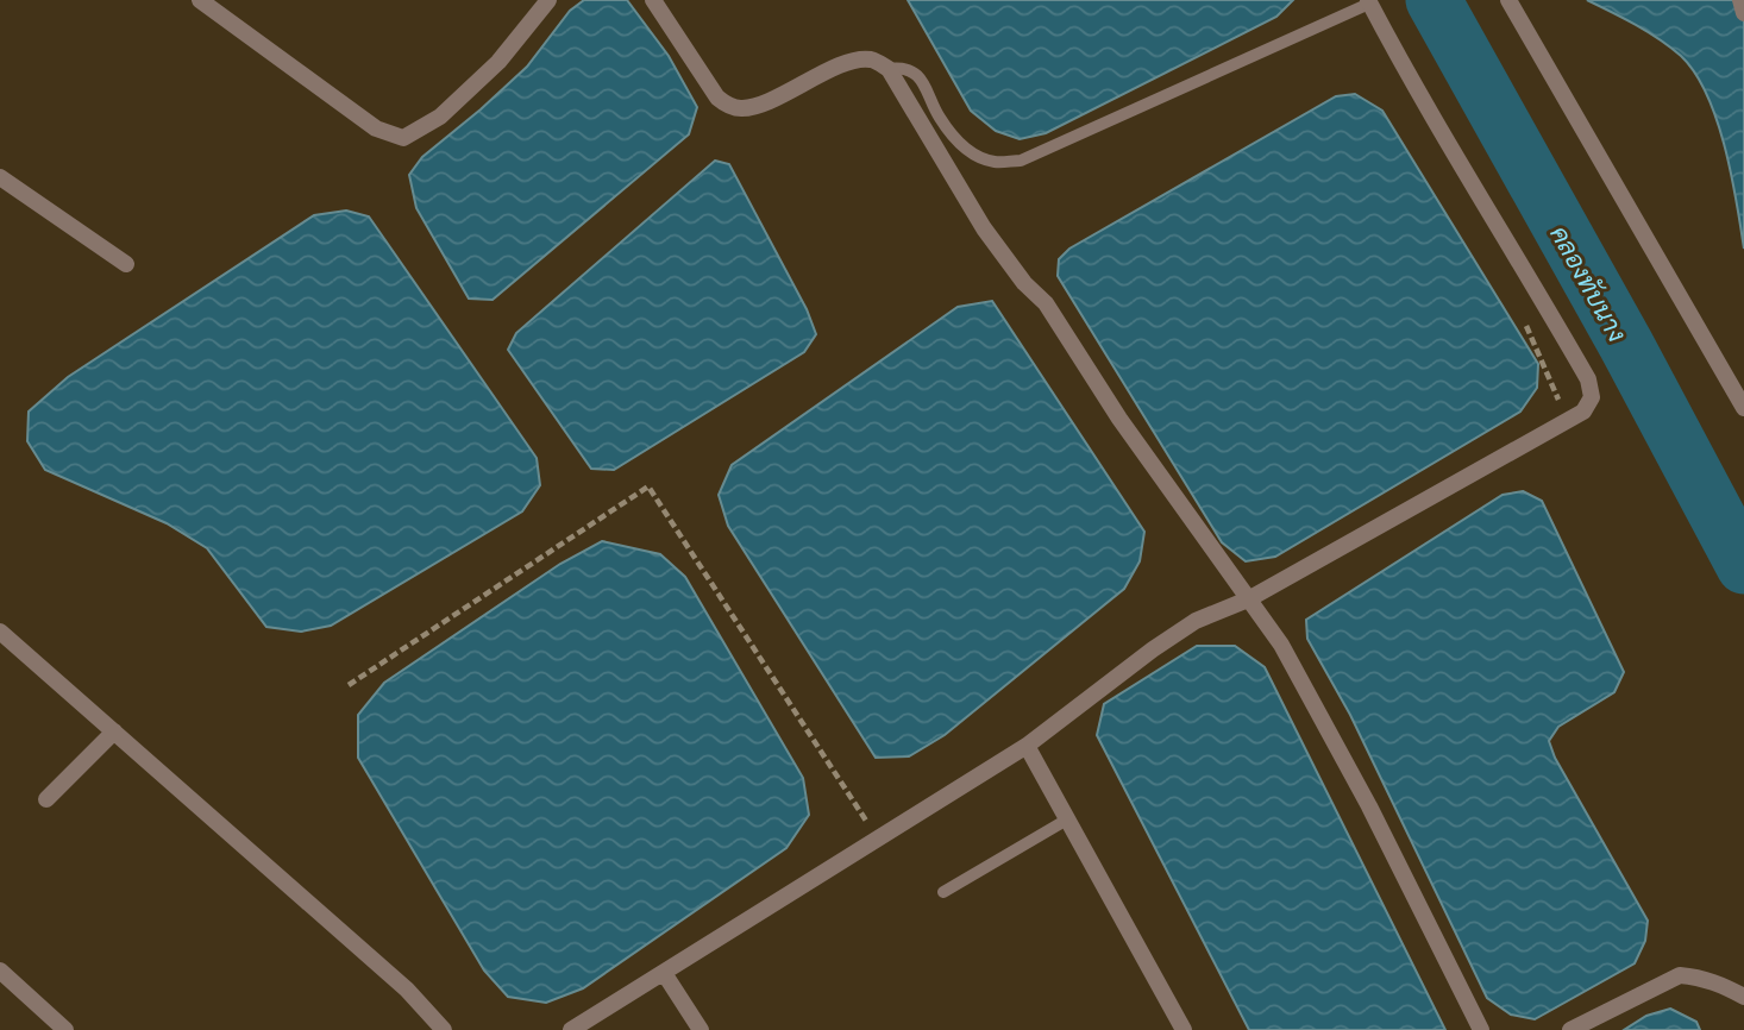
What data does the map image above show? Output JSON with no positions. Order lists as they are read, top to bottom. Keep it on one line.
{"water":["คลองทับนาง"]}
